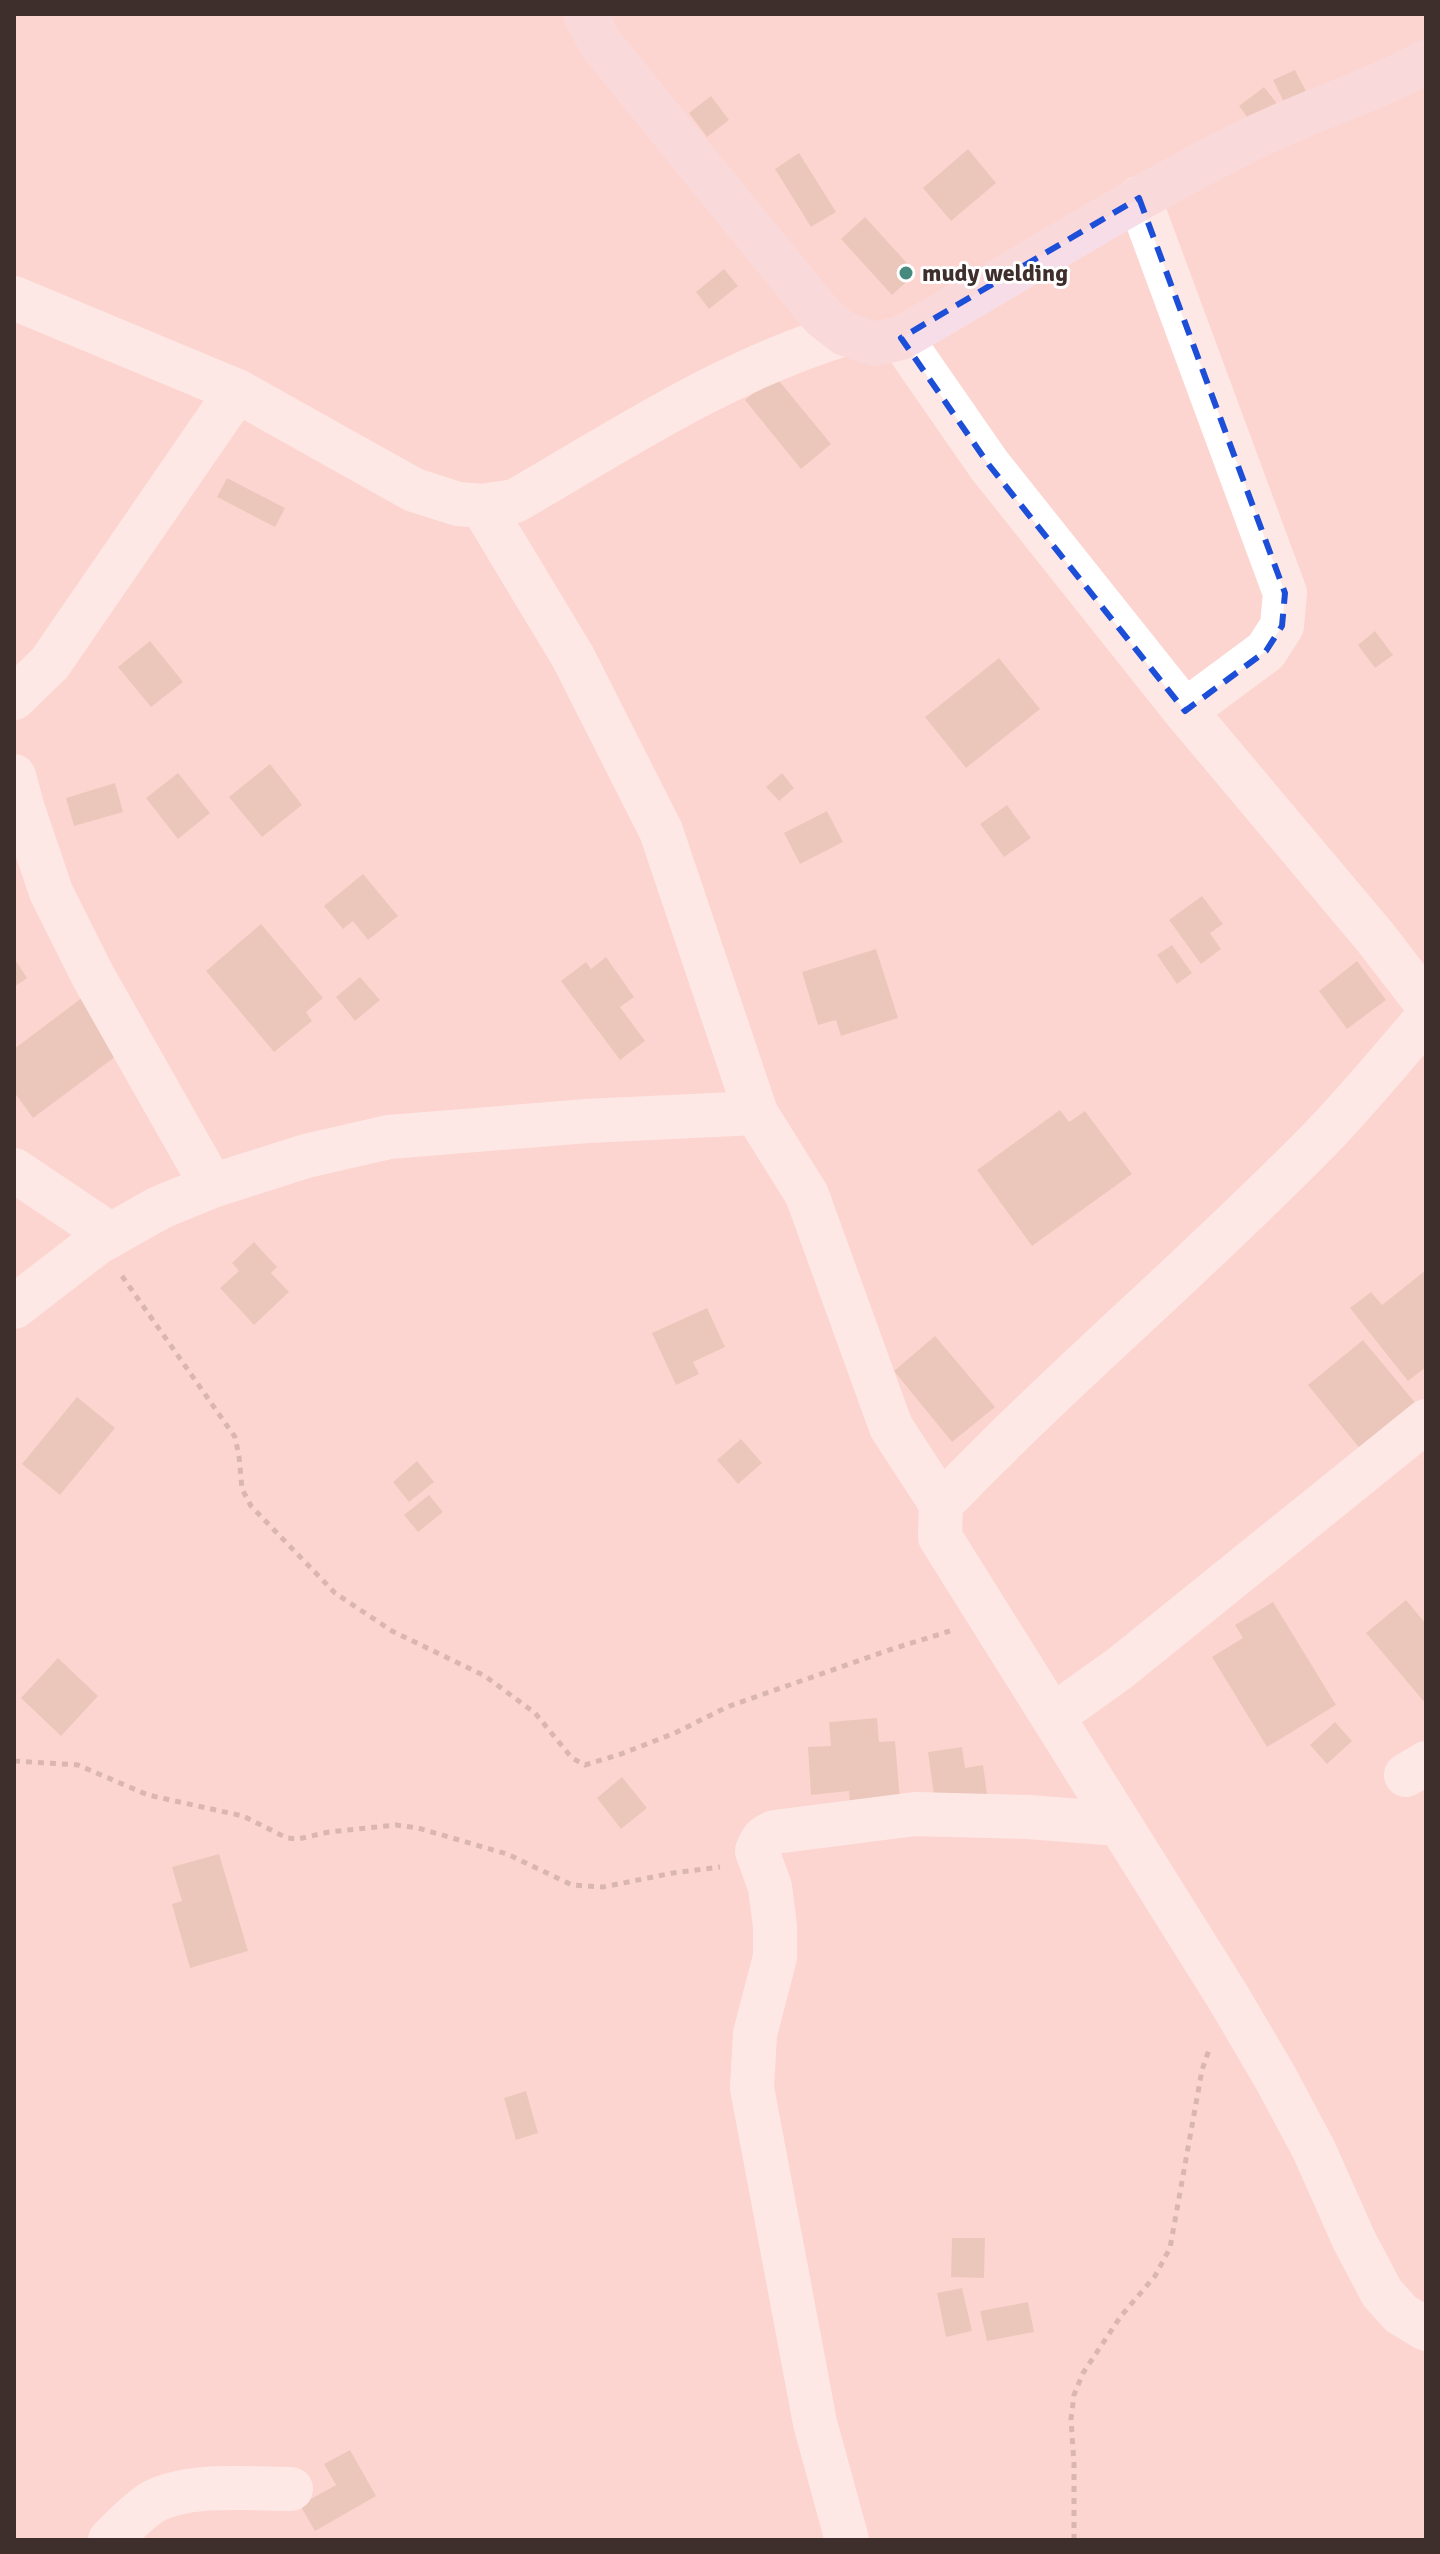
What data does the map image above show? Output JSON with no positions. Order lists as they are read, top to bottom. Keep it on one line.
{"places":["mudy welding"]}
